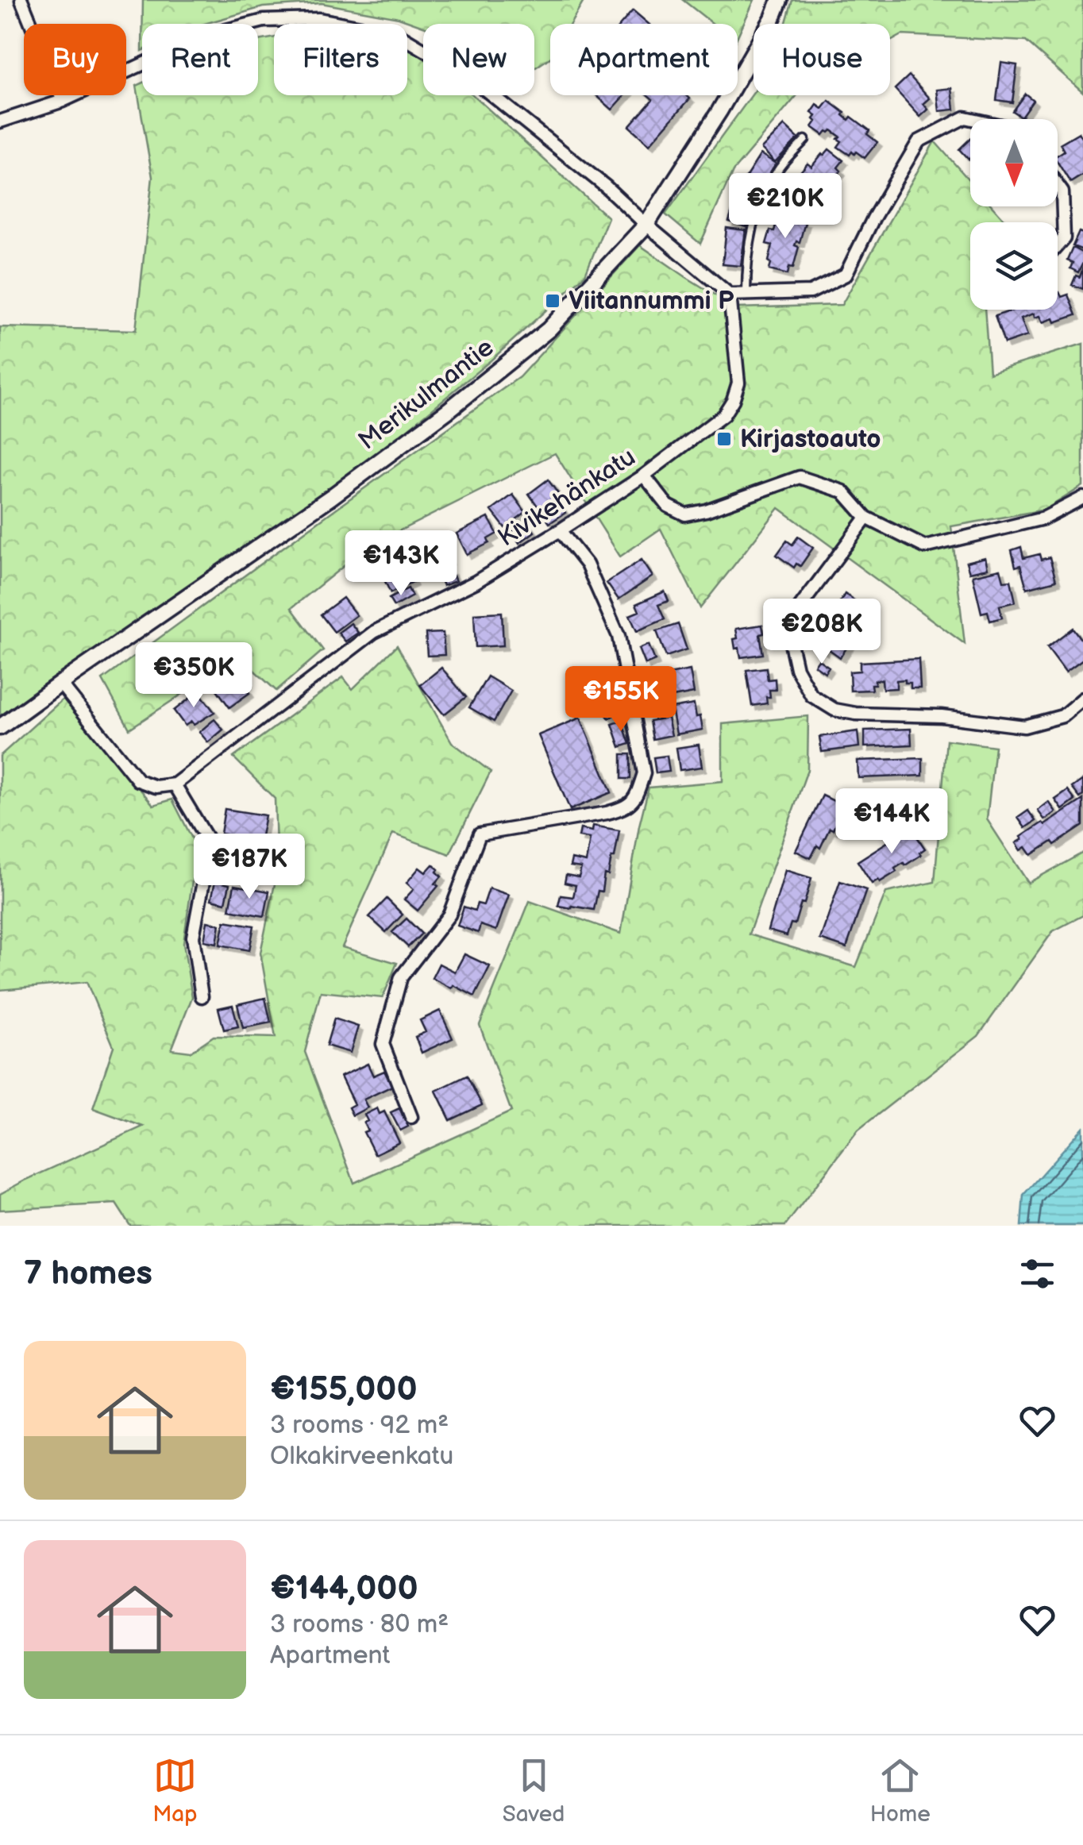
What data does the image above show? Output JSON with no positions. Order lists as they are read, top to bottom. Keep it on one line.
{"streets":{"street":["Merikulmantie","Kivikehänkatu"]},"places":{"transit":["Viitannummi P","Kirjastoauto"]},"north":"bottom","page":{"chip":["Buy","Rent","Filters","New","Apartment","House"],"price":["€210K","€143K","€208K","€350K","€155K","€144K","€187K"],"heading":"7 homes","list":[{"name":"€155,000","note":"3 rooms · 92 m² · Olkakirveenkatu"},{"name":"€144,000","note":"3 rooms · 80 m² · Apartment"}],"tabs":["Map","Saved","Home"]}}
